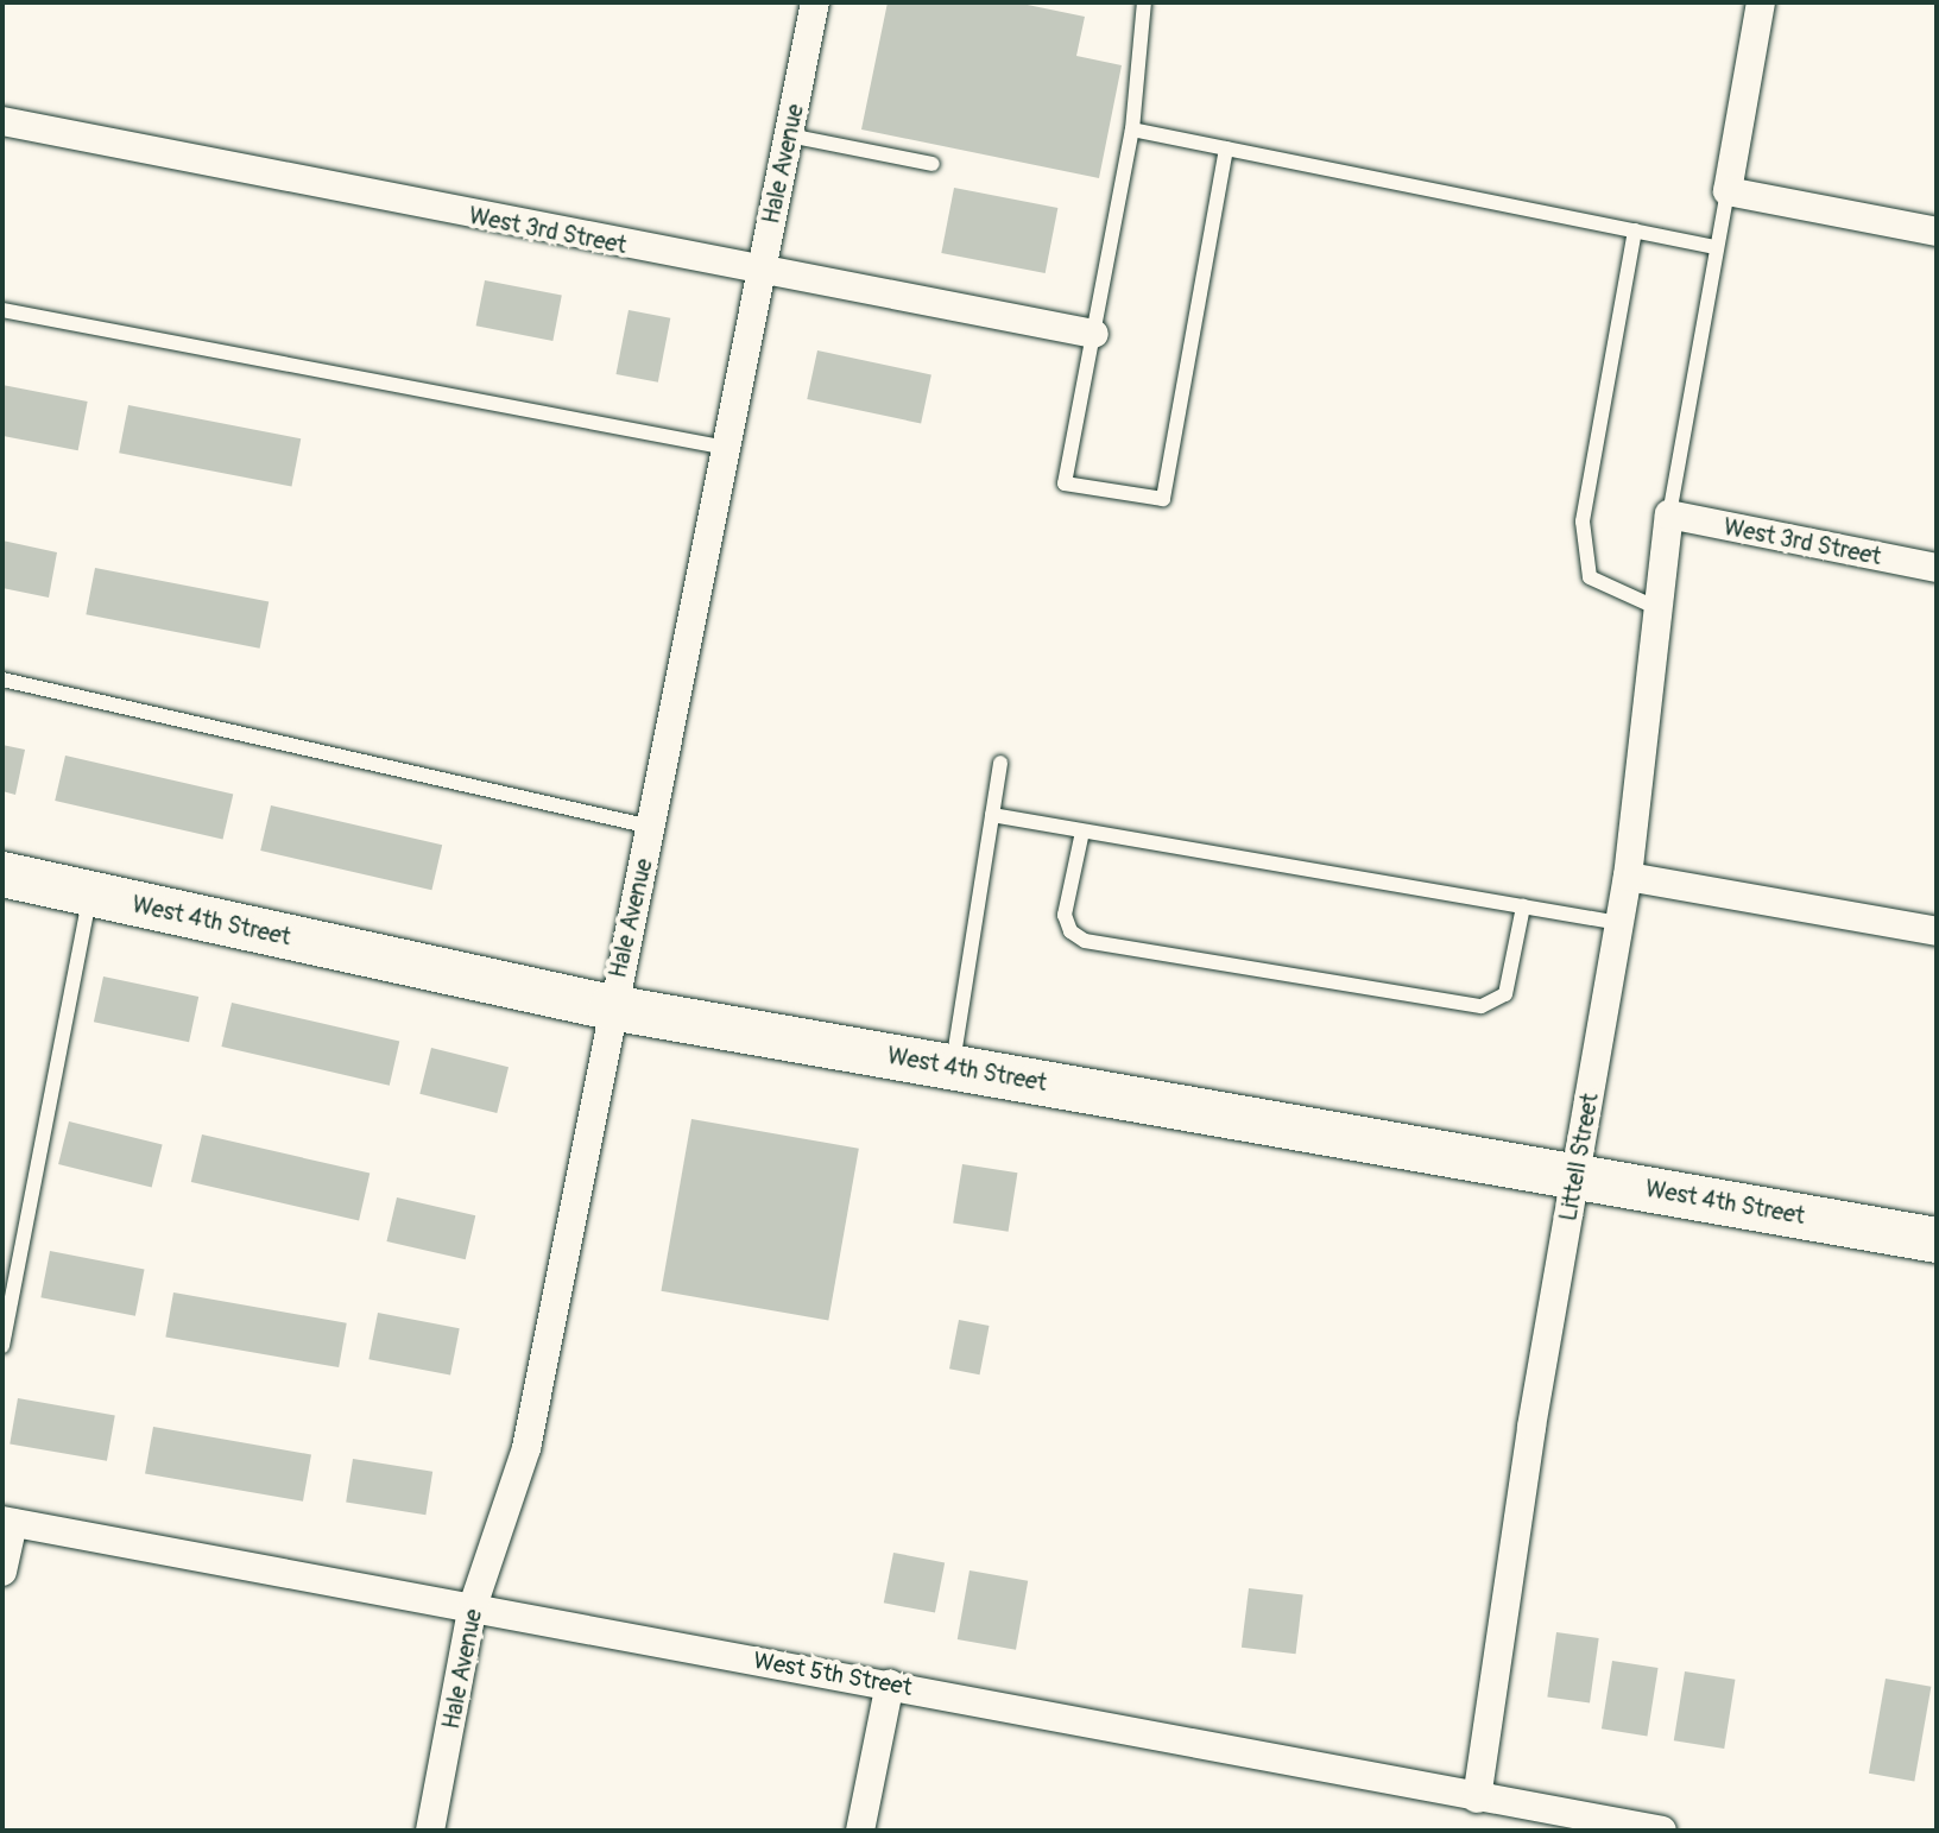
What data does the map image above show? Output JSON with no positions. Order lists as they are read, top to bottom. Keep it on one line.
{"streets":{"main road":["West 4th Street"],"street":["Hale Avenue","West 3rd Street","Littell Street","West 5th Street"]},"crossings":[["Hale Avenue","West 3rd Street"],["Hale Avenue","West 4th Street"],["Hale Avenue","West 5th Street"],["West 3rd Street","Littell Street"],["West 4th Street","Littell Street"],["Littell Street","West 5th Street"]]}
